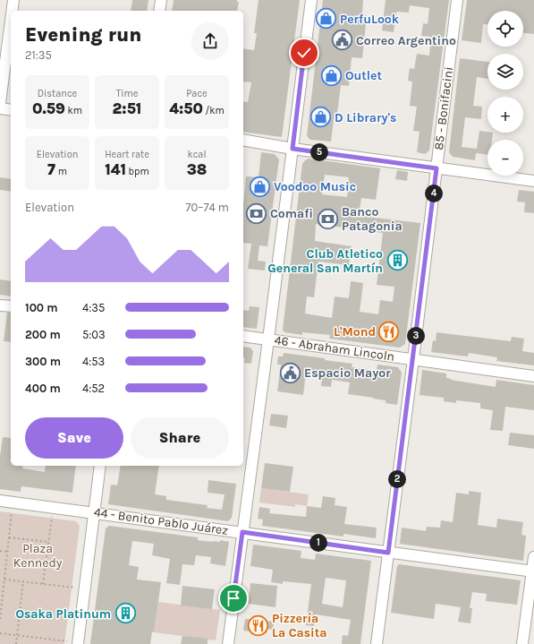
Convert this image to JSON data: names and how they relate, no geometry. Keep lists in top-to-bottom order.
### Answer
{
  "streets": {
    "street": ["85 - Bonifacini", "46 - Abraham Lincoln", "44 - Benito Pablo Juárez"]
  },
  "crossings": [
    ["85 - Bonifacini", "46 - Abraham Lincoln"],
    ["85 - Bonifacini", "44 - Benito Pablo Juárez"]
  ],
  "parks": ["Plaza Kennedy"],
  "places": {
    "shop": [
      "PerfuLook",
      "Outlet",
      "D Library's",
      "Voodoo Music"
    ],
    "public building": ["Correo Argentino", "Espacio Mayor"],
    "bank": ["Comafi", "Banco Patagonia"],
    "building": ["Club Atletico General San Martín", "Osaka Platinum"],
    "restaurant": ["L'Mond", "Pizzería La Casita"]
  },
  "page": {
    "map_buttons": ["+", "−"],
    "heading": ["Evening run", "21:35"],
    "stats": [
      ["Distance", "0.59 km"],
      ["Time", "2:51"],
      ["Pace", "4:50 /km"],
      ["Elevation", "7 m"],
      ["Heart rate", "141 bpm"],
      ["kcal", "38"]
    ],
    "pins": [
      "5",
      "4",
      "3",
      "2",
      "1"
    ],
    "chart": ["Elevation", "70–74 m"],
    "list": [
      {
        "name": "100 m",
        "note": "4:35"
      },
      {
        "name": "200 m",
        "note": "5:03"
      },
      {
        "name": "300 m",
        "note": "4:53"
      },
      {
        "name": "400 m",
        "note": "4:52"
      }
    ],
    "buttons": ["Save", "Share"]
  }
}
